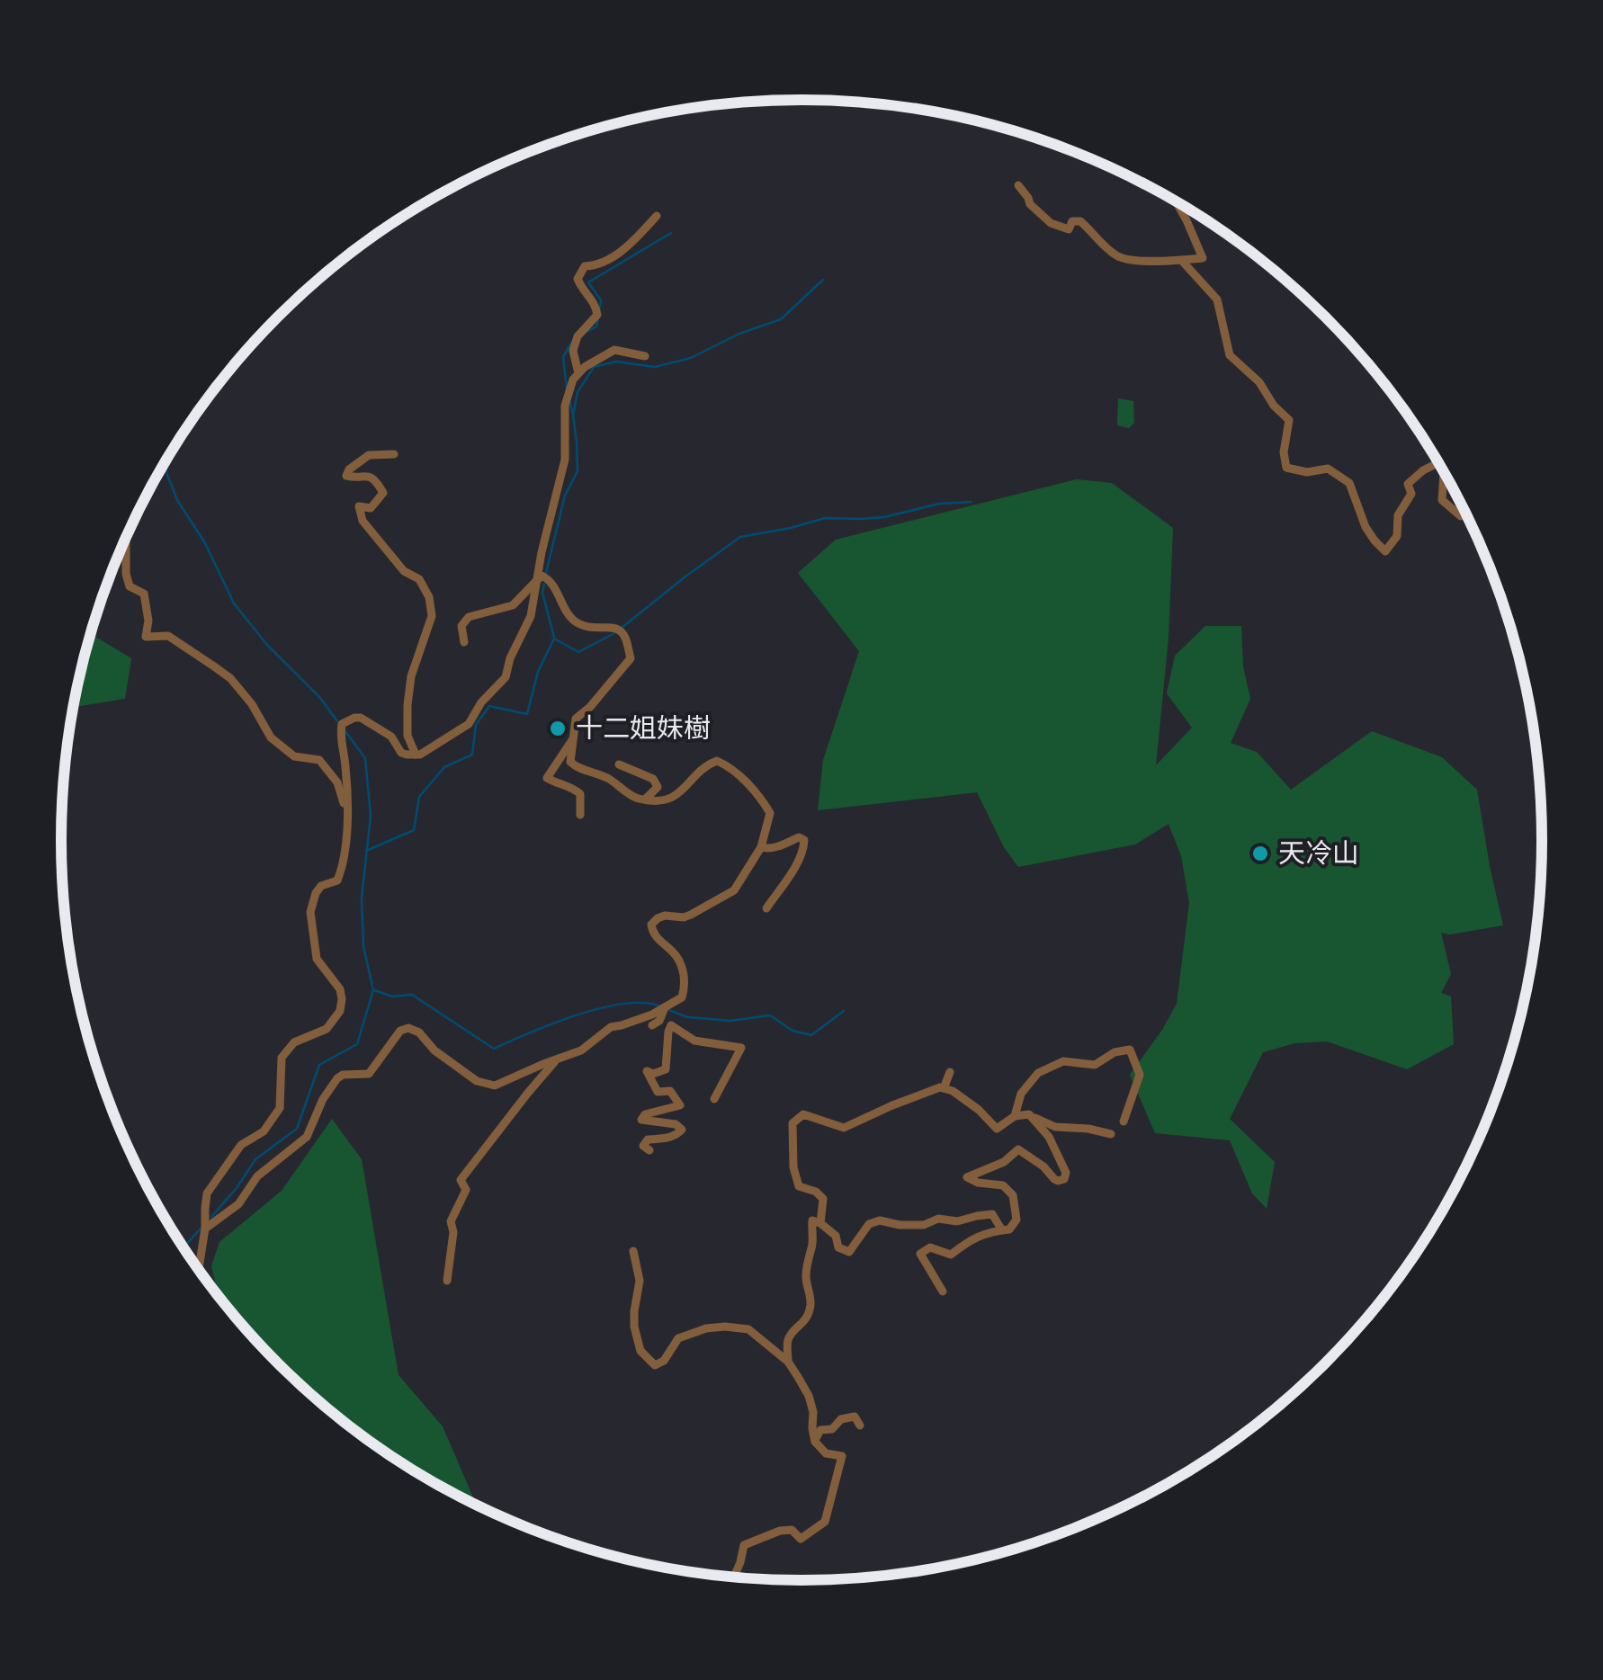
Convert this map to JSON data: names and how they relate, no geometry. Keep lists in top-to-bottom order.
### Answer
{
  "places": ["十二姐妹樹", "天冷山"]
}
